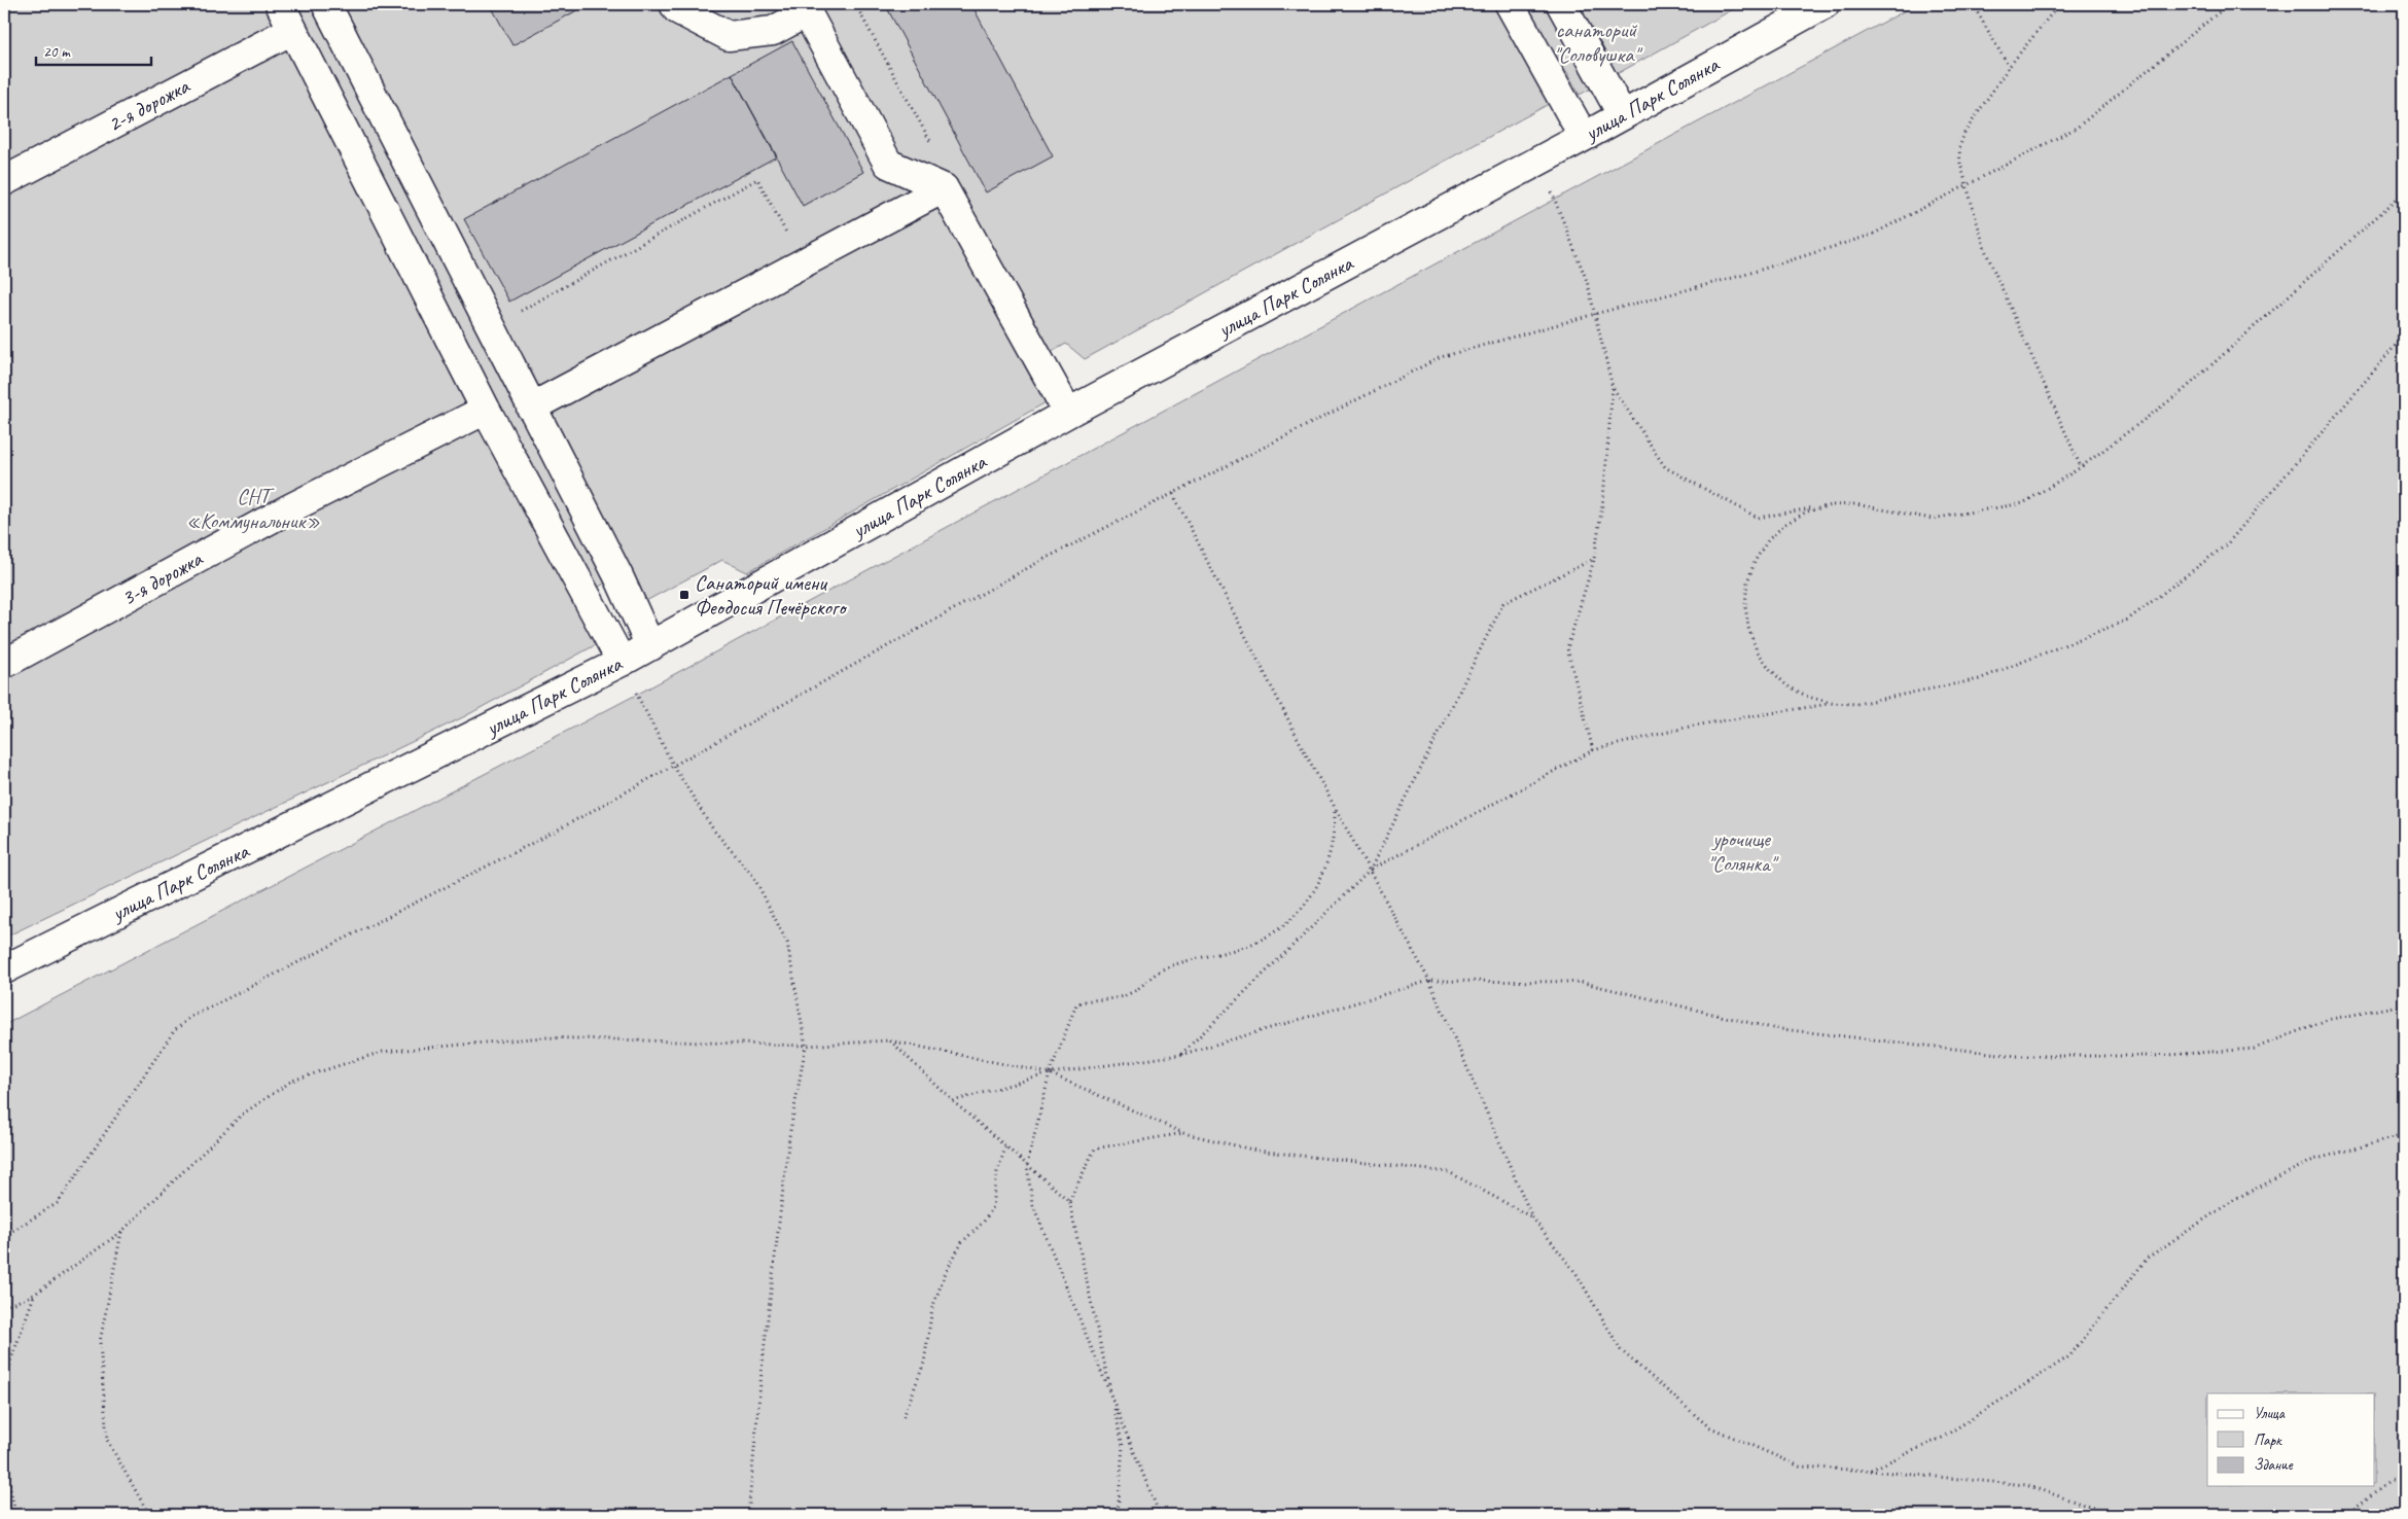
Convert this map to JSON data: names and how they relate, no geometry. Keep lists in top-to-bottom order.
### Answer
{
  "streets": {
    "street": ["улица Парк Солянка", "2-я дорожка", "3-я дорожка"]
  },
  "parks": ["cанаторий \"Соловушка\"", "СНТ «Коммунальник»", "урочище \"Солянка\""],
  "places": {
    "transit": ["Санаторий имени Феодосия Печёрского"]
  },
  "legend": ["Улица", "Парк", "Здание"],
  "scale_bar": "20 m"
}
